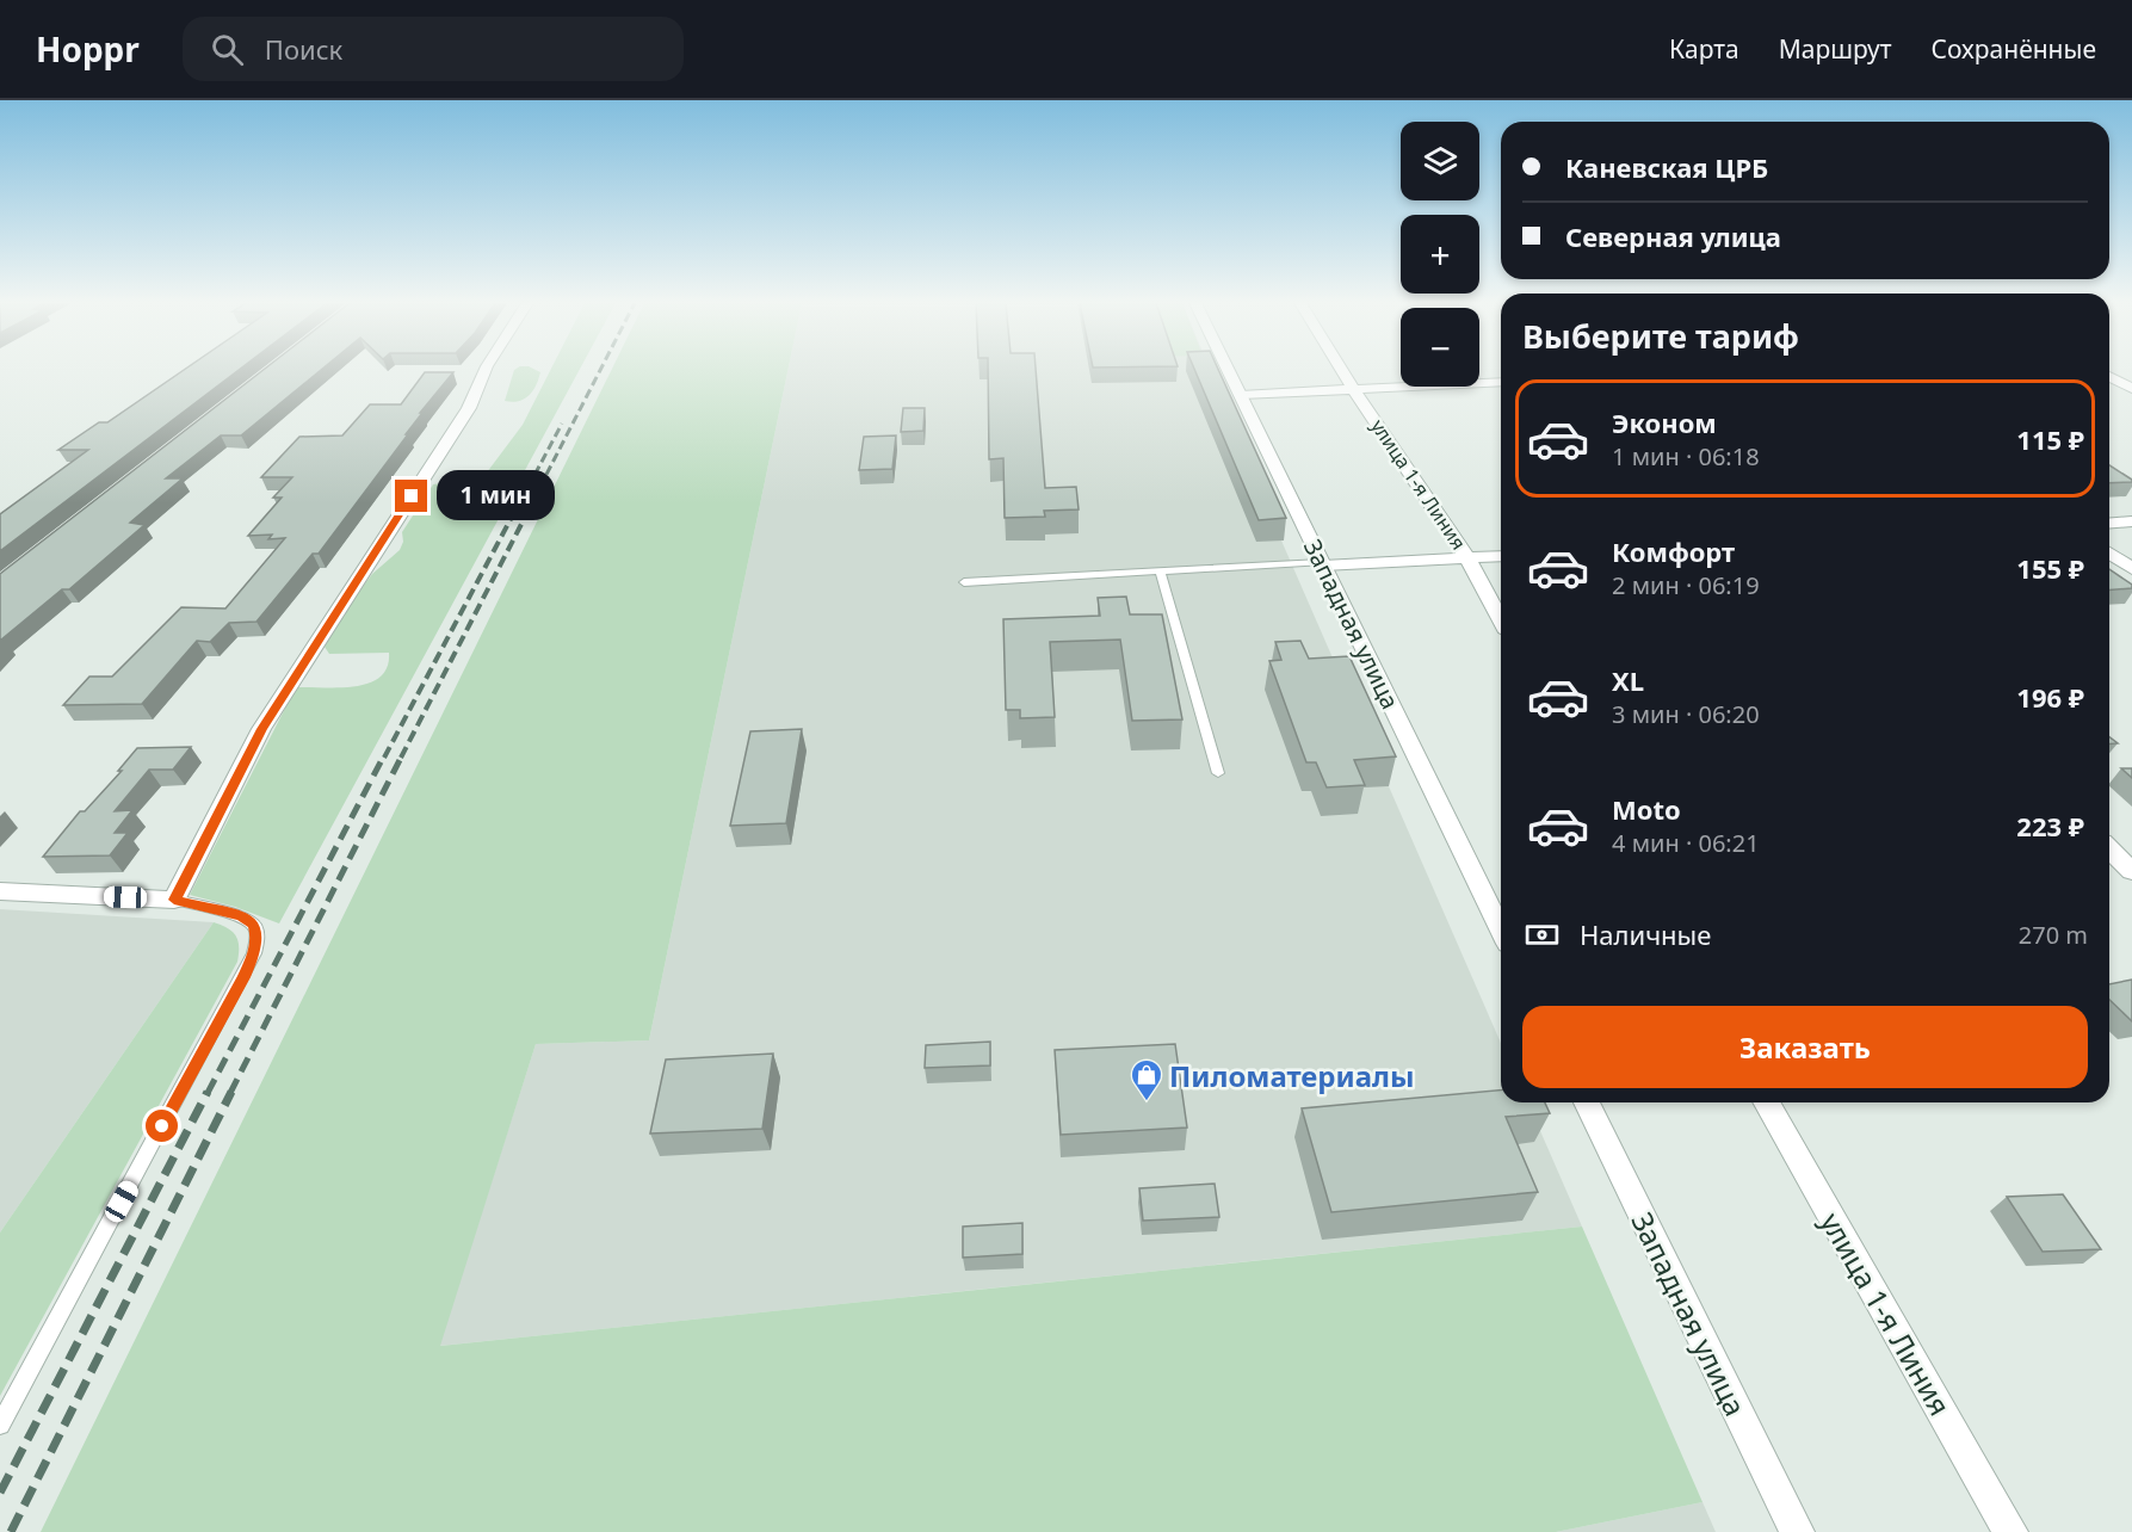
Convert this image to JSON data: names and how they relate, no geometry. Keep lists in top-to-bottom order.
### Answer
{
  "streets": {
    "street": ["улица 1-я Линия", "Западная улица"]
  },
  "places": {
    "shop": ["Пиломатериалы"]
  },
  "page": {
    "header": "Hoppr",
    "search": "Поиск",
    "nav": ["Карта", "Маршрут", "Сохранённые"],
    "map_buttons": ["+", "−"],
    "banner": ["Каневская ЦРБ", "Северная улица"],
    "heading": "Выберите тариф",
    "list": [
      {
        "name": "Эконом",
        "note": "1 мин · 06:18",
        "value": "115 ₽"
      },
      {
        "name": "Комфорт",
        "note": "2 мин · 06:19",
        "value": "155 ₽"
      },
      {
        "name": "XL",
        "note": "3 мин · 06:20",
        "value": "196 ₽"
      },
      {
        "name": "Moto",
        "note": "4 мин · 06:21",
        "value": "223 ₽"
      }
    ],
    "bubble": "1 мин",
    "pay": ["Наличные", "270 m"],
    "buttons": "Заказать"
  }
}
